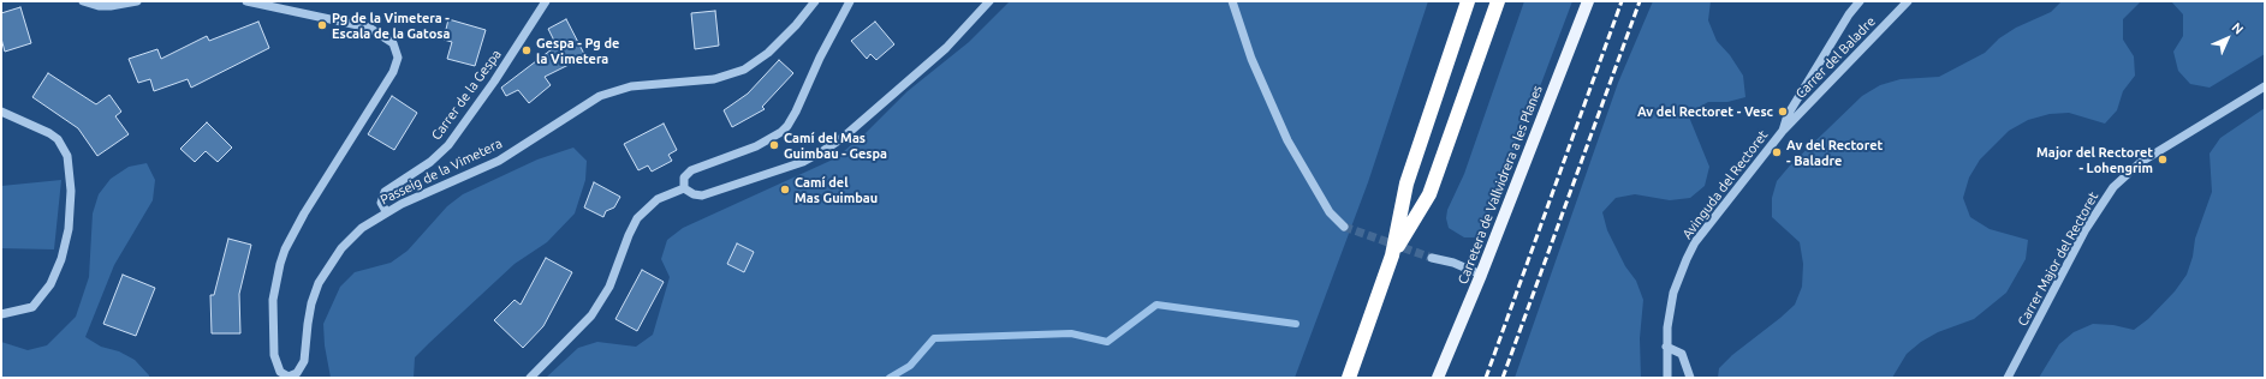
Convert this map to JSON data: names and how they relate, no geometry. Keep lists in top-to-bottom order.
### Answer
{
  "streets": {
    "main road": ["Carretera de Vallvidrera a les Planes"],
    "street": [
      "Carrer del Baladre",
      "Carrer de la Gespa",
      "Passeig de la Vimetera",
      "Avinguda del Rectoret",
      "Carrer Major del Rectoret"
    ]
  },
  "crossings": [
    ["Carrer del Baladre", "Avinguda del Rectoret"],
    ["Carrer de la Gespa", "Passeig de la Vimetera"]
  ],
  "places": [
    "Pg de la Vimetera - Escala de la Gatosa",
    "Gespa - Pg de la Vimetera",
    "Av del Rectoret - Vesc",
    "Camí del Mas Guimbau - Gespa",
    "Av del Rectoret - Baladre",
    "Major del Rectoret - Lohengrim",
    "Camí del Mas Guimbau"
  ],
  "north": "top right"
}
